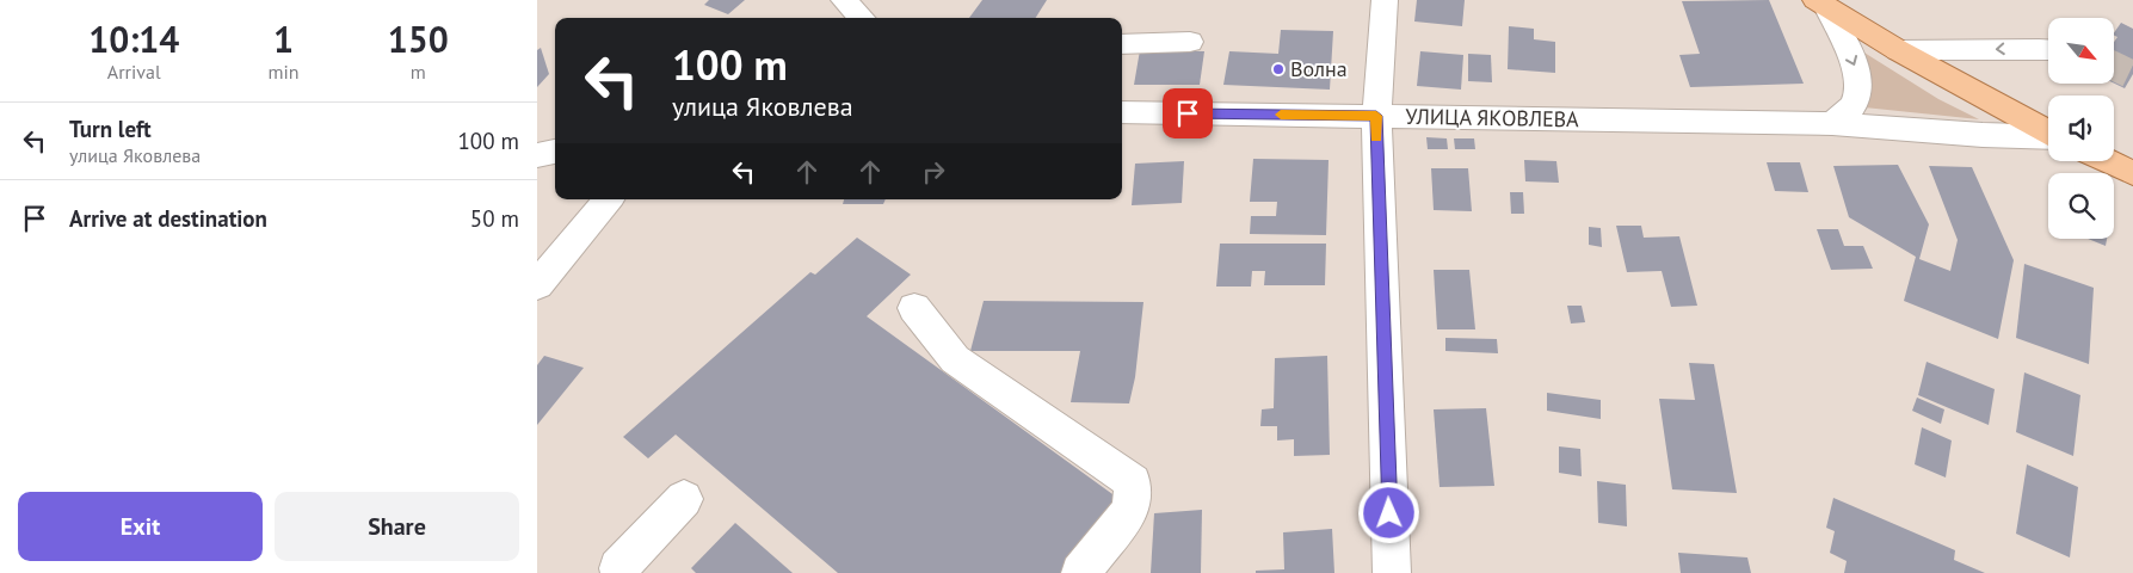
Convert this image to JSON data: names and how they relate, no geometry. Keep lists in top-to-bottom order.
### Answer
{
  "streets": {
    "street": ["УЛИЦА ЯКОВЛЕВА"]
  },
  "places": ["Волна"],
  "north": "bottom right",
  "page": {
    "eta": [
      "10:14",
      "Arrival",
      "1",
      "min",
      "150",
      "m"
    ],
    "turn": ["100 m", "улица Яковлева"],
    "list": [
      {
        "name": "Turn left",
        "note": "улица Яковлева",
        "value": "100 m"
      },
      {
        "name": "Arrive at destination",
        "value": "50 m"
      }
    ],
    "buttons": ["Exit", "Share"]
  }
}
